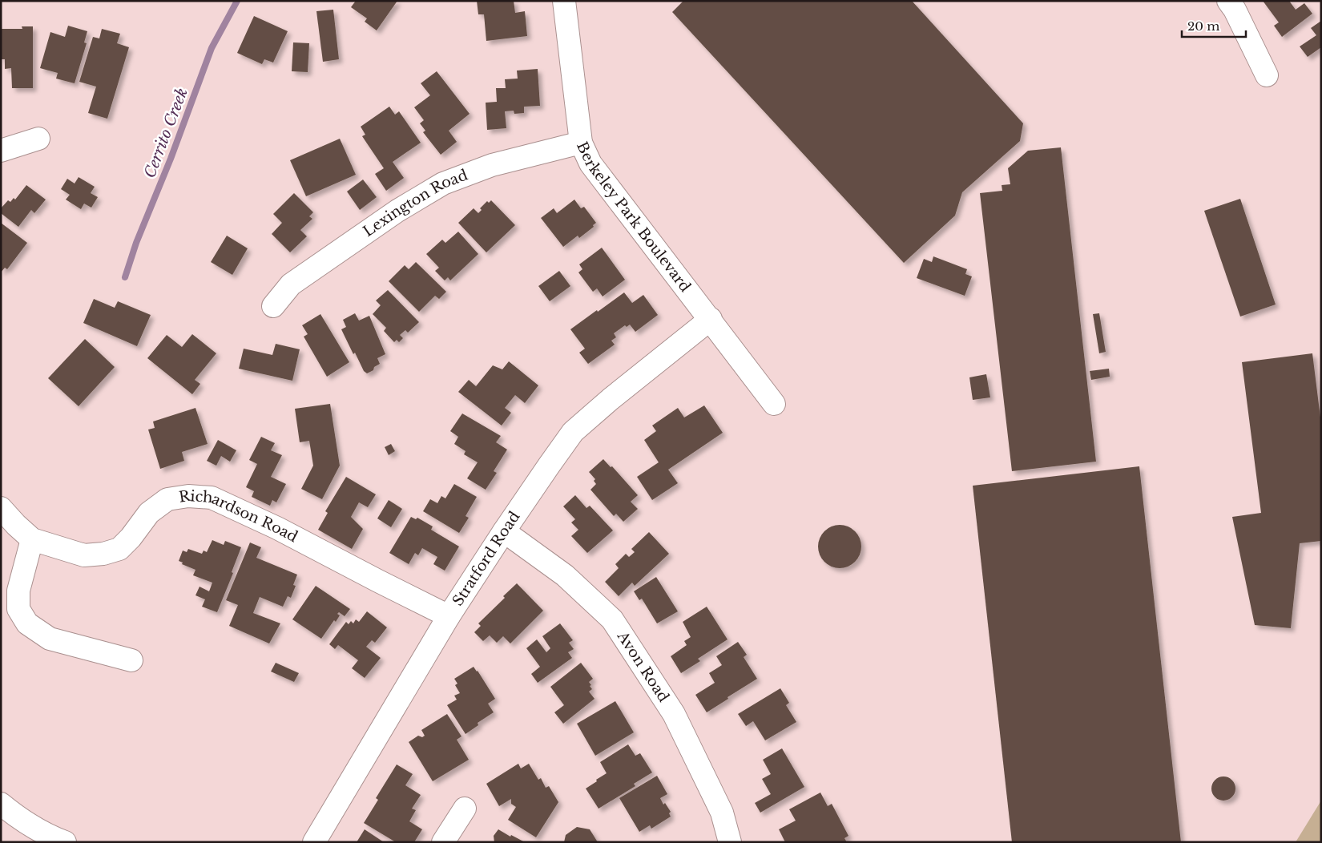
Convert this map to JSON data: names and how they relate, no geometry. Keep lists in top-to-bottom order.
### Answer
{
  "streets": {
    "street": [
      "Lexington Road",
      "Berkeley Park Boulevard",
      "Richardson Road",
      "Stratford Road",
      "Avon Road"
    ]
  },
  "crossings": [
    ["Lexington Road", "Berkeley Park Boulevard"],
    ["Berkeley Park Boulevard", "Stratford Road"],
    ["Richardson Road", "Stratford Road"],
    ["Stratford Road", "Avon Road"]
  ],
  "water": ["Cerrito Creek"],
  "scale_bar": "20 m"
}
